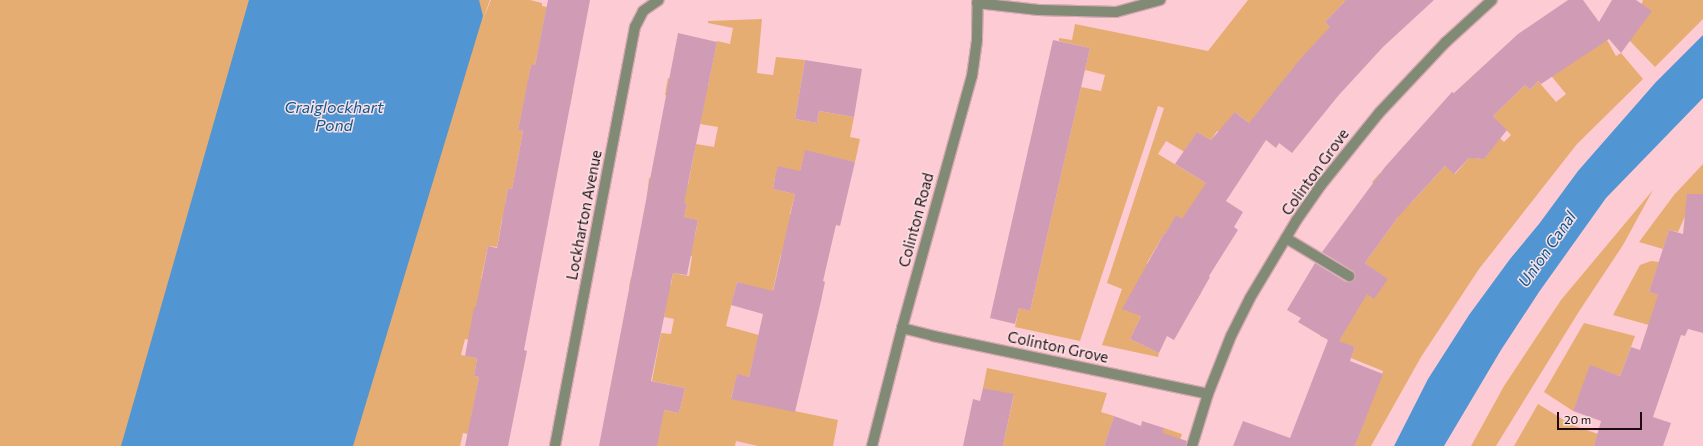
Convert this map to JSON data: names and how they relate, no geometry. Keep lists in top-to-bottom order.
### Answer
{
  "streets": {
    "street": ["Colinton Grove", "Lockharton Avenue", "Colinton Road"]
  },
  "crossings": [
    ["Colinton Grove", "Colinton Road"]
  ],
  "water": ["Craiglockhart Pond", "Union Canal"],
  "scale_bar": "20 m"
}
